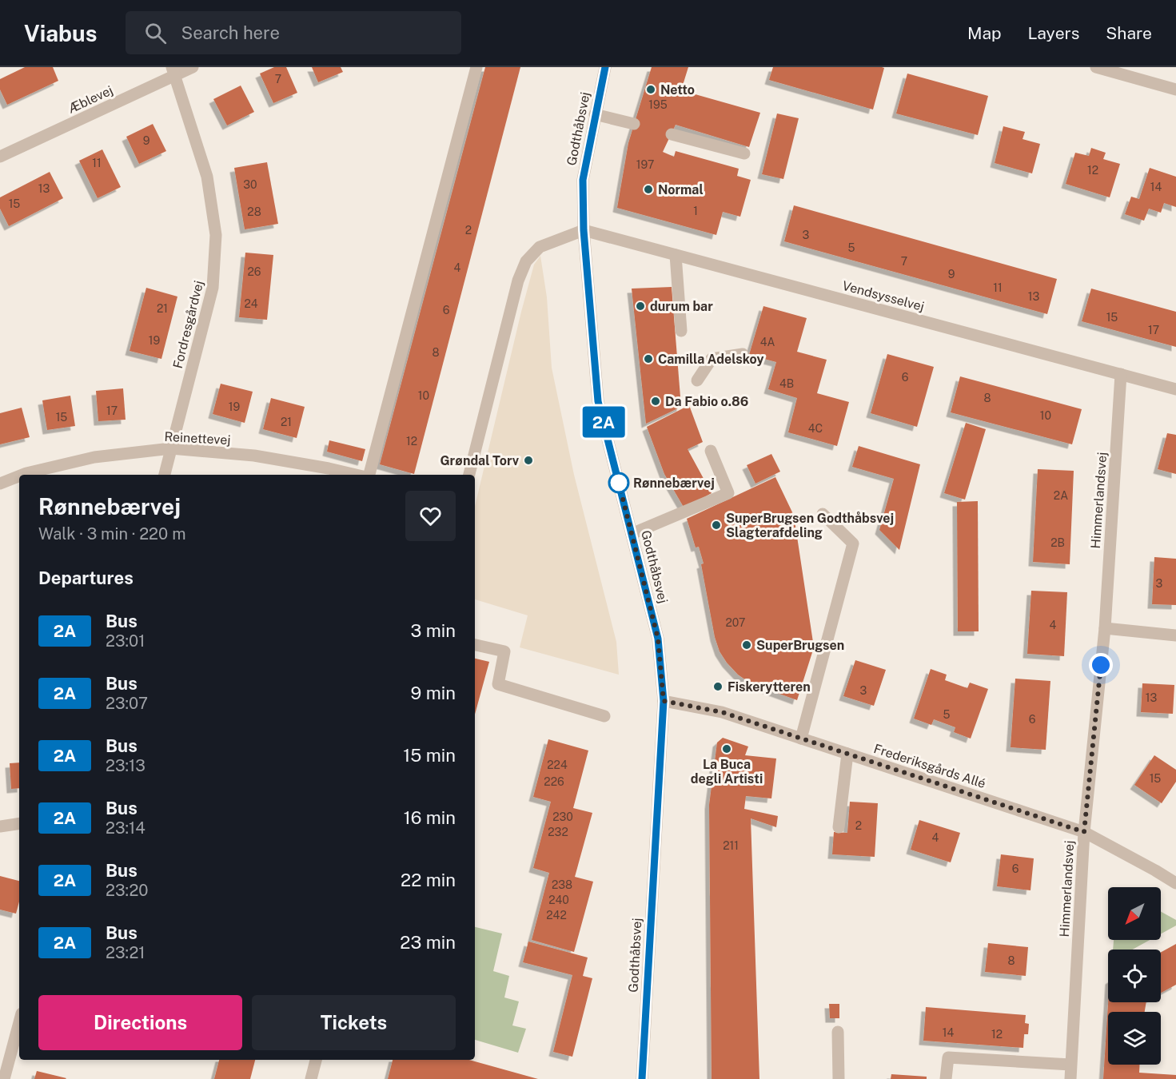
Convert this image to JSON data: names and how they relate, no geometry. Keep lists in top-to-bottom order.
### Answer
{
  "streets": {
    "street": [
      "Æblevej",
      "Godthåbsvej",
      "Vendsysselvej",
      "Fordresgårdvej",
      "Reinettevej",
      "Himmerlandsvej",
      "Frederiksgårds Allé"
    ]
  },
  "crossings": [
    ["Æblevej", "Fordresgårdvej"],
    ["Godthåbsvej", "Vendsysselvej"],
    ["Godthåbsvej", "Frederiksgårds Allé"],
    ["Vendsysselvej", "Himmerlandsvej"],
    ["Fordresgårdvej", "Reinettevej"],
    ["Himmerlandsvej", "Frederiksgårds Allé"]
  ],
  "places": [
    "Netto",
    "Normal",
    "durum bar",
    "Camilla Adelskoy",
    "Da Fabio o.86",
    "Grøndal Torv",
    "Rønnebærvej",
    "SuperBrugsen Godthåbsvej Slagterafdeling",
    "SuperBrugsen",
    "Fiskerytteren",
    "La Buca degli Artisti"
  ],
  "lines": ["bus line 2A"],
  "house_numbers": [
    "7",
    "195",
    "9",
    "11",
    "197",
    "12",
    "30",
    "14",
    "13",
    "15",
    "1",
    "28",
    "2",
    "3",
    "5",
    "7",
    "4",
    "26",
    "9",
    "11",
    "13",
    "24",
    "21",
    "6",
    "15",
    "17",
    "19",
    "4A",
    "8",
    "6",
    "4B",
    "10",
    "8",
    "19",
    "17",
    "10",
    "15",
    "21",
    "4C",
    "12",
    "2A",
    "2B",
    "3",
    "207",
    "4",
    "3",
    "13",
    "5",
    "6",
    "224",
    "15",
    "226",
    "230",
    "2",
    "232",
    "4",
    "211",
    "6",
    "238",
    "240",
    "242",
    "8",
    "14",
    "12"
  ],
  "north": "bottom left",
  "page": {
    "header": "Viabus",
    "search": "Search here",
    "nav": ["Map", "Layers", "Share"],
    "on_map": "2A",
    "heading": [
      ["Rønnebærvej", "Walk · 3 min · 220 m"],
      "Departures"
    ],
    "list": [
      {
        "mark": "2A",
        "name": "Bus",
        "note": "23:01",
        "value": "3 min"
      },
      {
        "mark": "2A",
        "name": "Bus",
        "note": "23:07",
        "value": "9 min"
      },
      {
        "mark": "2A",
        "name": "Bus",
        "note": "23:13",
        "value": "15 min"
      },
      {
        "mark": "2A",
        "name": "Bus",
        "note": "23:14",
        "value": "16 min"
      },
      {
        "mark": "2A",
        "name": "Bus",
        "note": "23:20",
        "value": "22 min"
      },
      {
        "mark": "2A",
        "name": "Bus",
        "note": "23:21",
        "value": "23 min"
      }
    ],
    "buttons": ["Directions", "Tickets"]
  }
}
